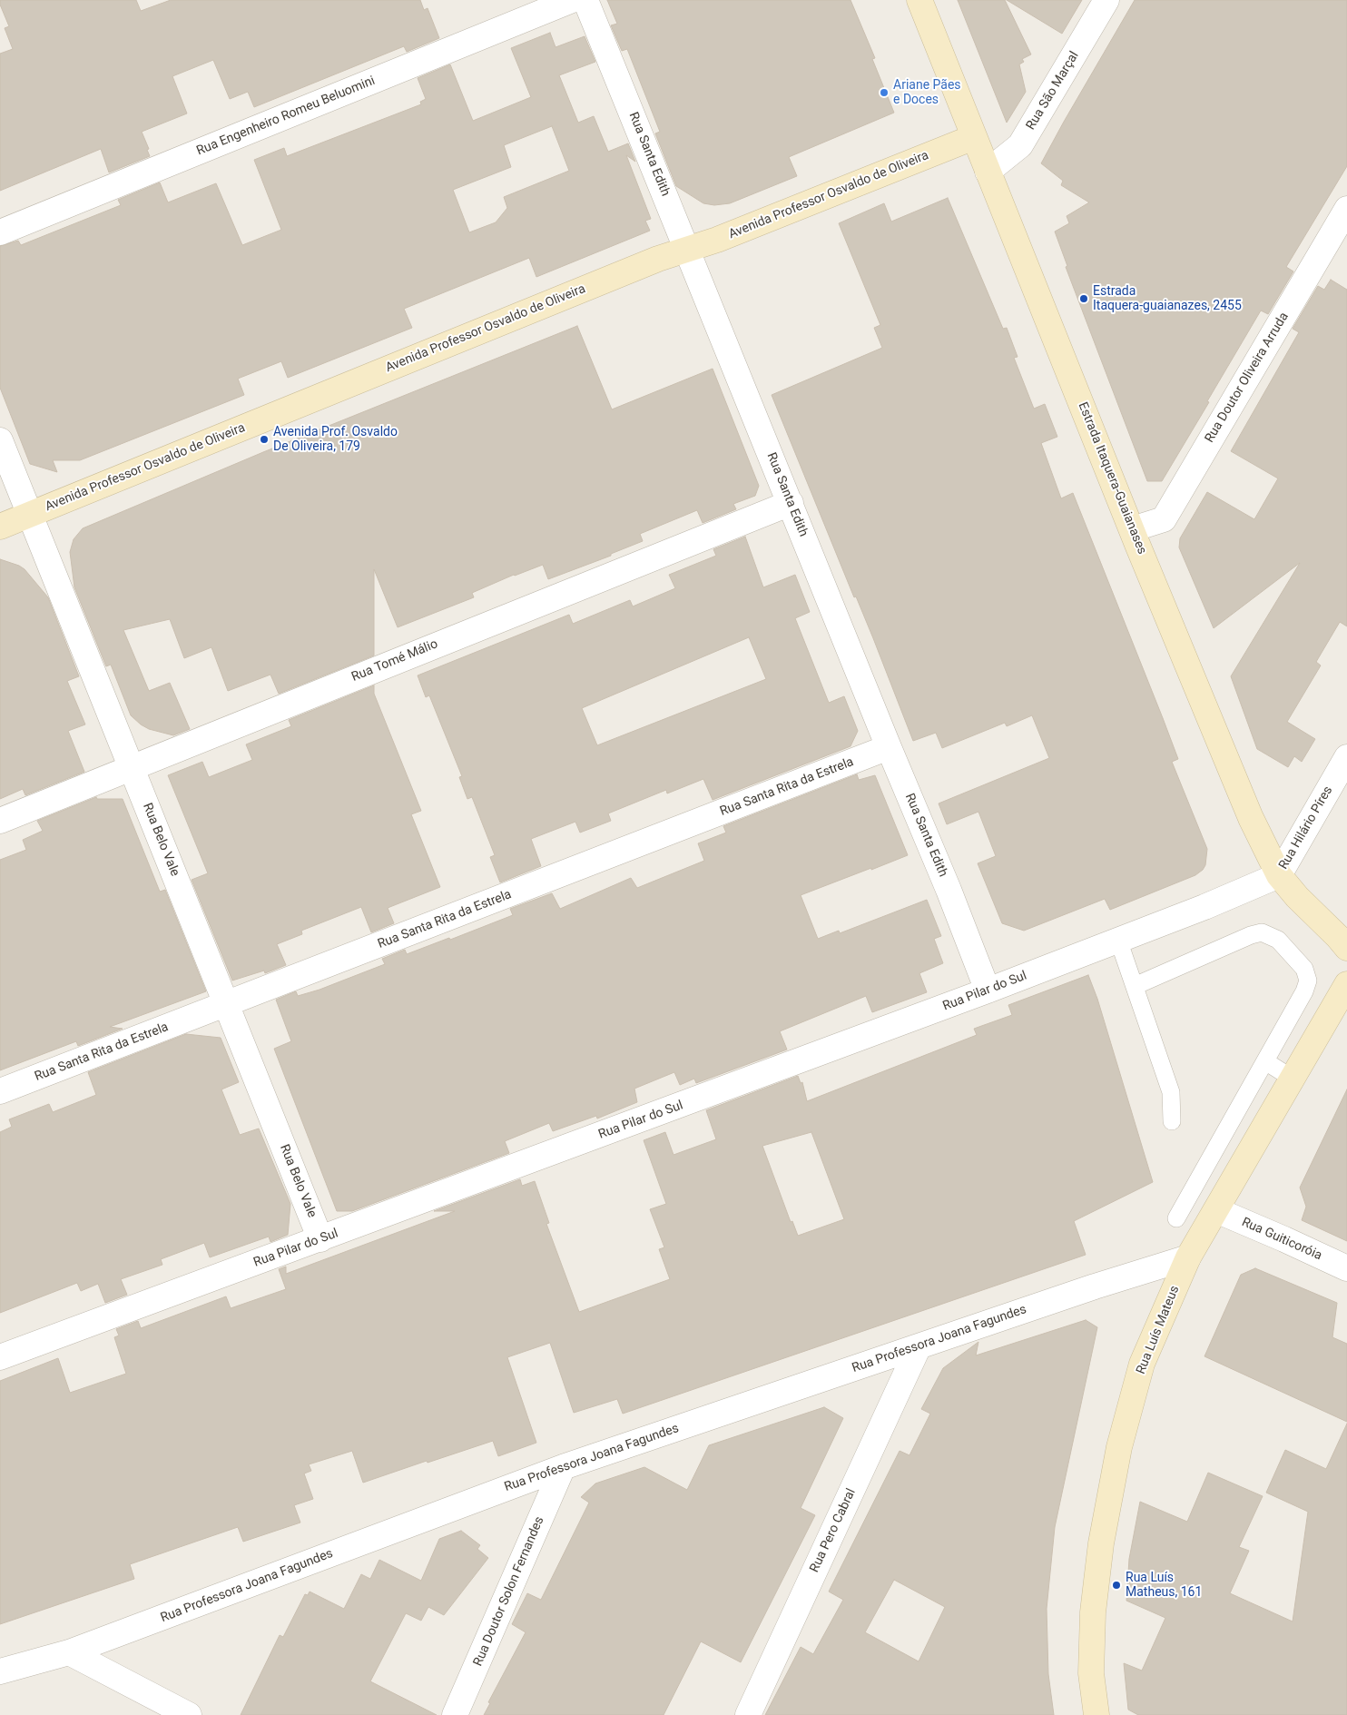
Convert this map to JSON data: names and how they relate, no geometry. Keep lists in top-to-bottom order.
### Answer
{
  "streets": {
    "main road": ["Avenida Professor Osvaldo de Oliveira", "Estrada Itaquera-Guaianases", "Rua Luís Mateus"],
    "street": [
      "Rua São Marçal",
      "Rua Engenheiro Romeu Beluomini",
      "Rua Santa Edith",
      "Rua Doutor Oliveira Arruda",
      "Rua Tomé Málio",
      "Rua Santa Rita da Estrela",
      "Rua Hilário Píres",
      "Rua Belo Vale",
      "Rua Pilar do Sul",
      "Rua Guiticoróia",
      "Rua Professora Joana Fagundes",
      "Rua Pero Cabral",
      "Rua Doutor Solon Fernandes"
    ]
  },
  "crossings": [
    ["Rua São Marçal", "Estrada Itaquera-Guaianases"],
    ["Rua Santa Edith", "Avenida Professor Osvaldo de Oliveira"],
    ["Rua Santa Edith", "Rua Tomé Málio"],
    ["Rua Santa Edith", "Rua Santa Rita da Estrela"],
    ["Rua Santa Edith", "Rua Pilar do Sul"],
    ["Avenida Professor Osvaldo de Oliveira", "Estrada Itaquera-Guaianases"],
    ["Avenida Professor Osvaldo de Oliveira", "Rua Belo Vale"],
    ["Rua Doutor Oliveira Arruda", "Estrada Itaquera-Guaianases"],
    ["Estrada Itaquera-Guaianases", "Rua Hilário Píres"],
    ["Estrada Itaquera-Guaianases", "Rua Pilar do Sul"],
    ["Rua Tomé Málio", "Rua Belo Vale"],
    ["Rua Santa Rita da Estrela", "Rua Belo Vale"],
    ["Rua Hilário Píres", "Rua Pilar do Sul"],
    ["Rua Belo Vale", "Rua Pilar do Sul"],
    ["Rua Guiticoróia", "Rua Luís Mateus"],
    ["Rua Luís Mateus", "Rua Professora Joana Fagundes"],
    ["Rua Professora Joana Fagundes", "Rua Pero Cabral"],
    ["Rua Professora Joana Fagundes", "Rua Doutor Solon Fernandes"]
  ],
  "places": [
    "Ariane Pães e Doces",
    "Estrada Itaquera-guaianazes, 2455",
    "Avenida Prof. Osvaldo De Oliveira, 179",
    "Rua Luís Matheus, 161"
  ]
}
